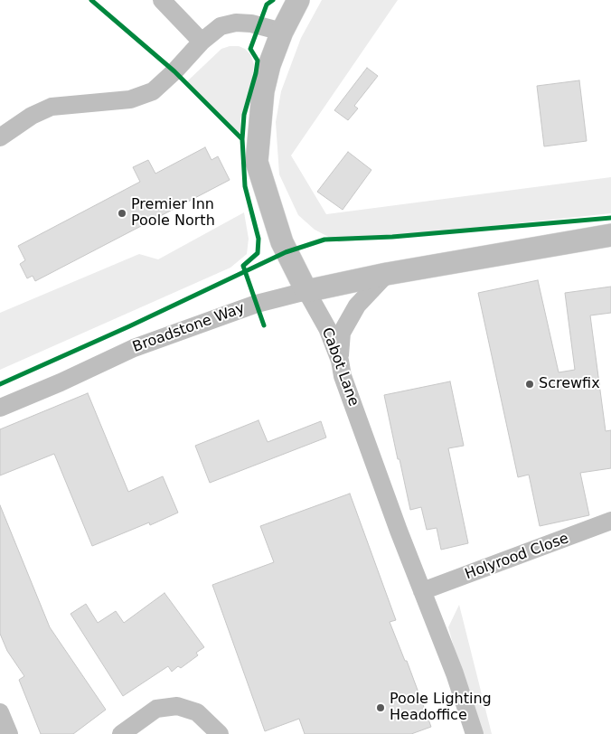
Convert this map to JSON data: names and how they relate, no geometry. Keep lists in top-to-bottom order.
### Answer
{
  "streets": {
    "main road": ["Broadstone Way", "Cabot Lane"],
    "street": ["Holyrood Close"]
  },
  "crossings": [
    ["Broadstone Way", "Cabot Lane"],
    ["Cabot Lane", "Holyrood Close"]
  ],
  "places": ["Premier Inn Poole North", "Screwfix", "Poole Lighting Headoffice"]
}
